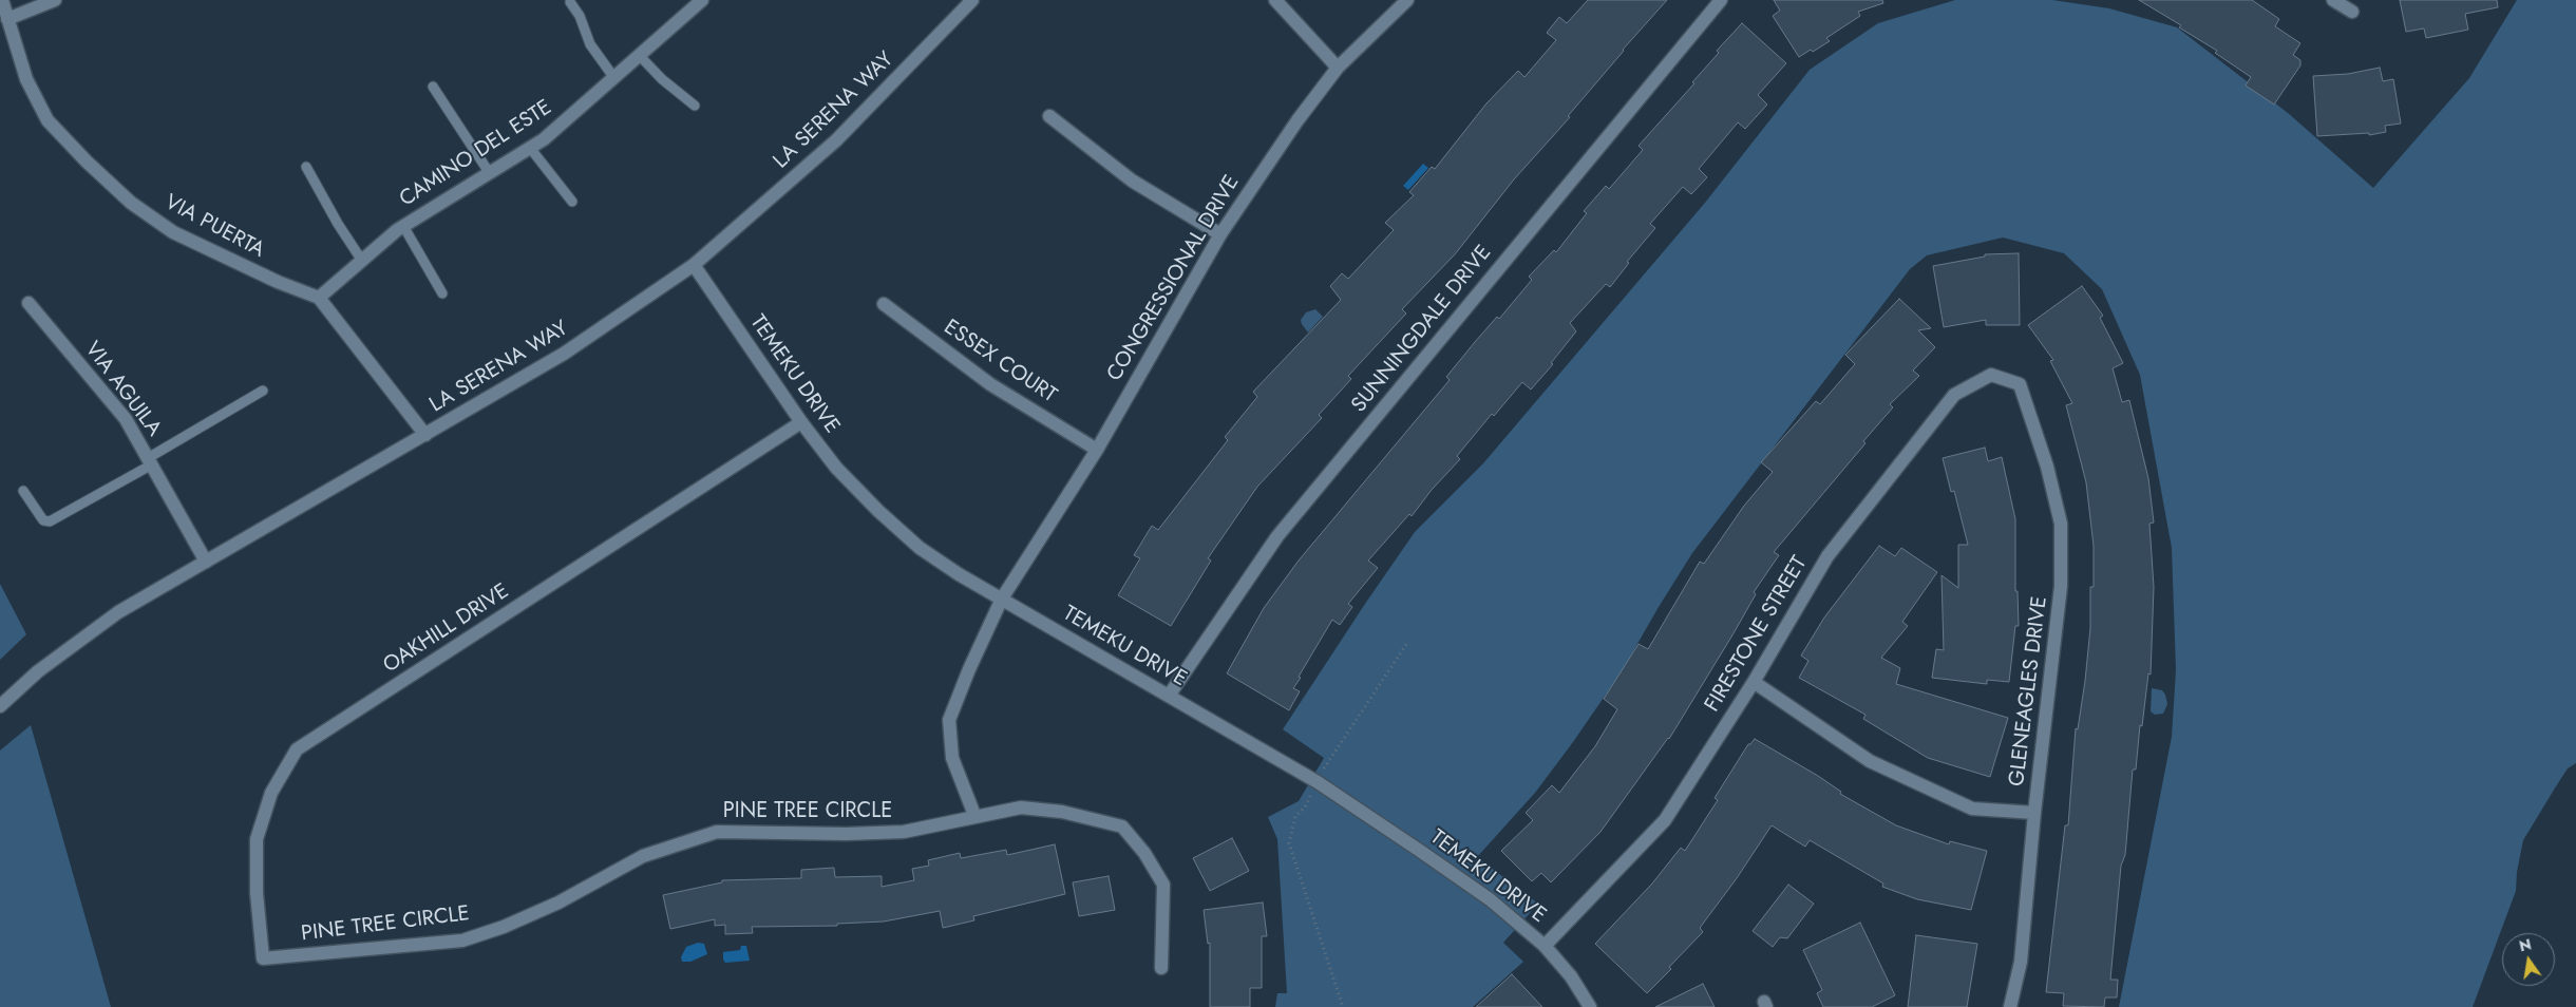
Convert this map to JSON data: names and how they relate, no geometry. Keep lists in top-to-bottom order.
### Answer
{
  "streets": {
    "street": [
      "LA SERENA WAY",
      "CAMINO DEL ESTE",
      "VIA PUERTA",
      "CONGRESSIONAL DRIVE",
      "SUNNINGDALE DRIVE",
      "ESSEX COURT",
      "TEMEKU DRIVE",
      "VIA AGUILA",
      "OAKHILL DRIVE",
      "FIRESTONE STREET",
      "GLENEAGLES DRIVE",
      "PINE TREE CIRCLE"
    ]
  },
  "crossings": [
    ["LA SERENA WAY", "VIA PUERTA"],
    ["LA SERENA WAY", "TEMEKU DRIVE"],
    ["LA SERENA WAY", "VIA AGUILA"],
    ["CAMINO DEL ESTE", "VIA PUERTA"],
    ["CONGRESSIONAL DRIVE", "ESSEX COURT"],
    ["CONGRESSIONAL DRIVE", "TEMEKU DRIVE"],
    ["CONGRESSIONAL DRIVE", "PINE TREE CIRCLE"],
    ["SUNNINGDALE DRIVE", "TEMEKU DRIVE"],
    ["TEMEKU DRIVE", "OAKHILL DRIVE"],
    ["TEMEKU DRIVE", "FIRESTONE STREET"],
    ["OAKHILL DRIVE", "PINE TREE CIRCLE"],
    ["FIRESTONE STREET", "GLENEAGLES DRIVE"]
  ],
  "north": "top"
}
